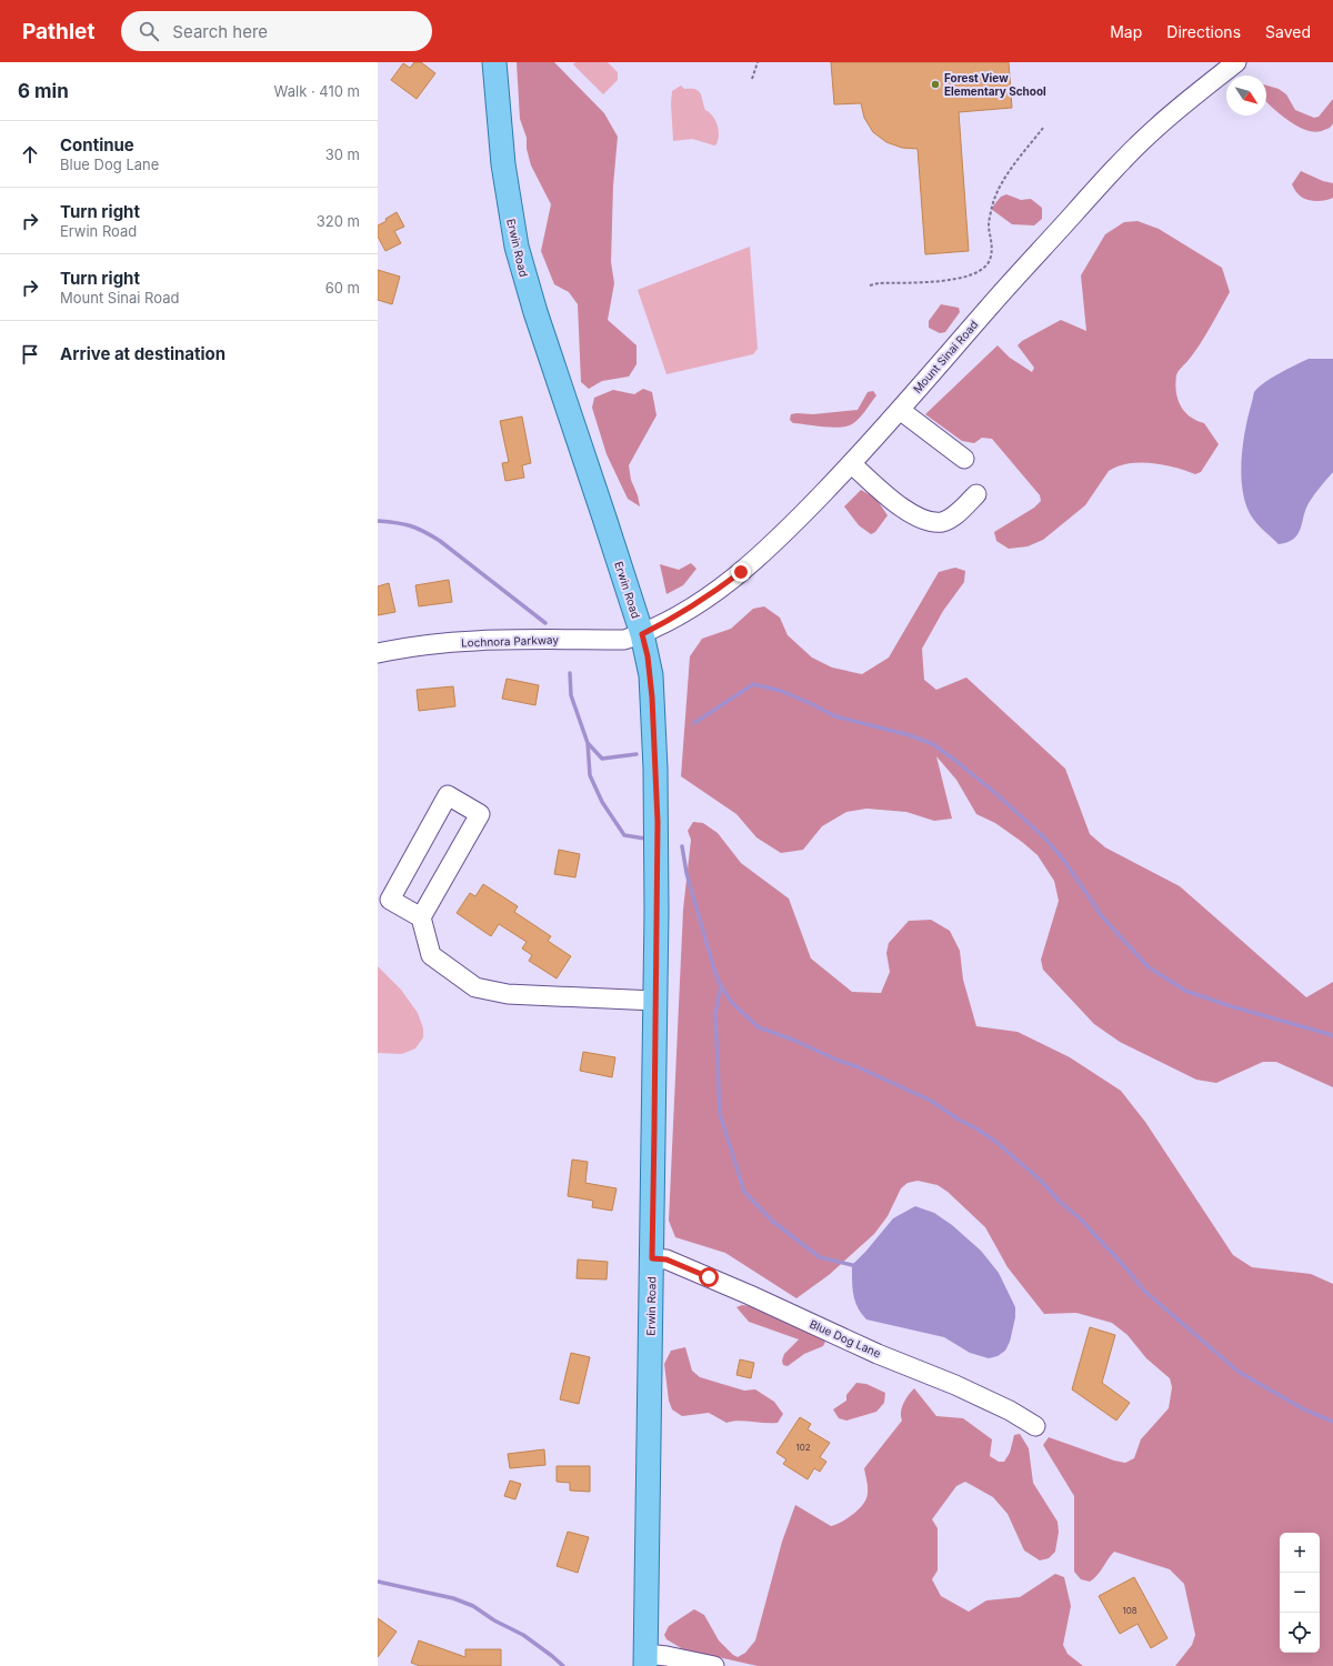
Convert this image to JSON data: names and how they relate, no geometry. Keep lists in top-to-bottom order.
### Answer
{
  "streets": {
    "main road": ["Erwin Road"],
    "street": ["Mount Sinai Road", "Lochnora Parkway", "Blue Dog Lane"]
  },
  "crossings": [
    ["Erwin Road", "Mount Sinai Road"],
    ["Erwin Road", "Lochnora Parkway"],
    ["Erwin Road", "Blue Dog Lane"],
    ["Mount Sinai Road", "Lochnora Parkway"]
  ],
  "places": ["Forest View Elementary School"],
  "house_numbers": ["102", "108"],
  "north": "bottom right",
  "page": {
    "header": "Pathlet",
    "search": "Search here",
    "nav": ["Map", "Directions", "Saved"],
    "heading": ["6 min", "Walk · 410 m"],
    "list": [
      ["Continue", "Blue Dog Lane", "30 m"],
      ["Turn right", "Erwin Road", "320 m"],
      ["Turn right", "Mount Sinai Road", "60 m"],
      "Arrive at destination"
    ],
    "map_buttons": ["+", "−"]
  }
}
